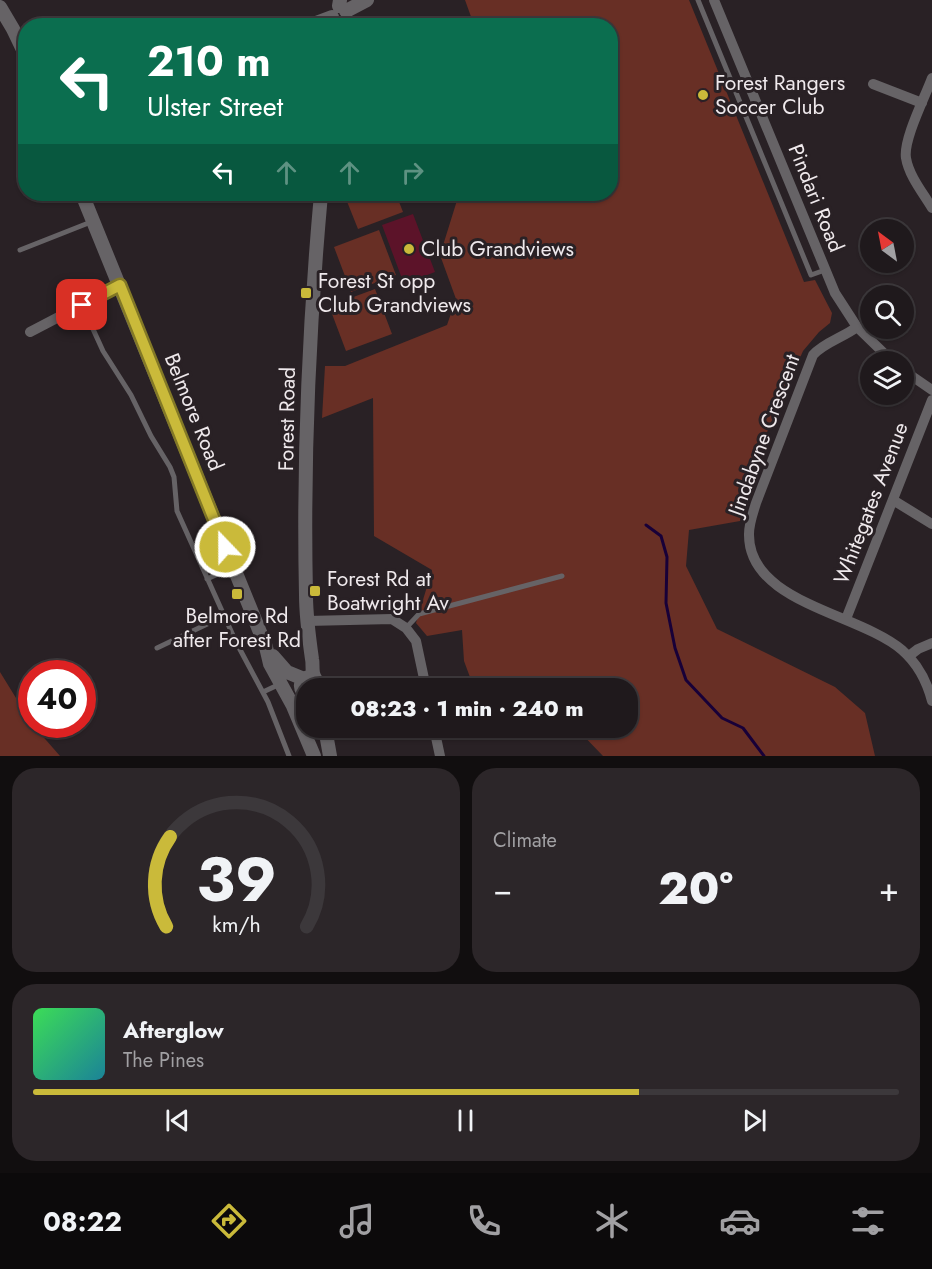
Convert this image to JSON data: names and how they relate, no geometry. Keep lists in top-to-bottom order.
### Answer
{
  "streets": {
    "street": [
      "Pindari Road",
      "Belmore Road",
      "Forest Road",
      "Jindabyne Crescent",
      "Whitegates Avenue"
    ]
  },
  "crossings": [
    ["Pindari Road", "Jindabyne Crescent"],
    ["Jindabyne Crescent", "Whitegates Avenue"]
  ],
  "places": {
    "other": ["Forest Rangers Soccer Club", "Club Grandviews"],
    "transit": ["Forest St opp Club Grandviews", "Forest Rd at Boatwright Av", "Belmore Rd after Forest Rd"]
  },
  "north": "top left",
  "page": {
    "turn": ["210 m", "Ulster Street"],
    "limit": "40",
    "trip": "08:23 · 1 min · 240 m",
    "tile": "Climate",
    "heat": ["−", "20°", "+"],
    "song": ["Afterglow", "The Pines"],
    "tabs": "08:22",
    "gauge": ["39", "km/h"]
  }
}
